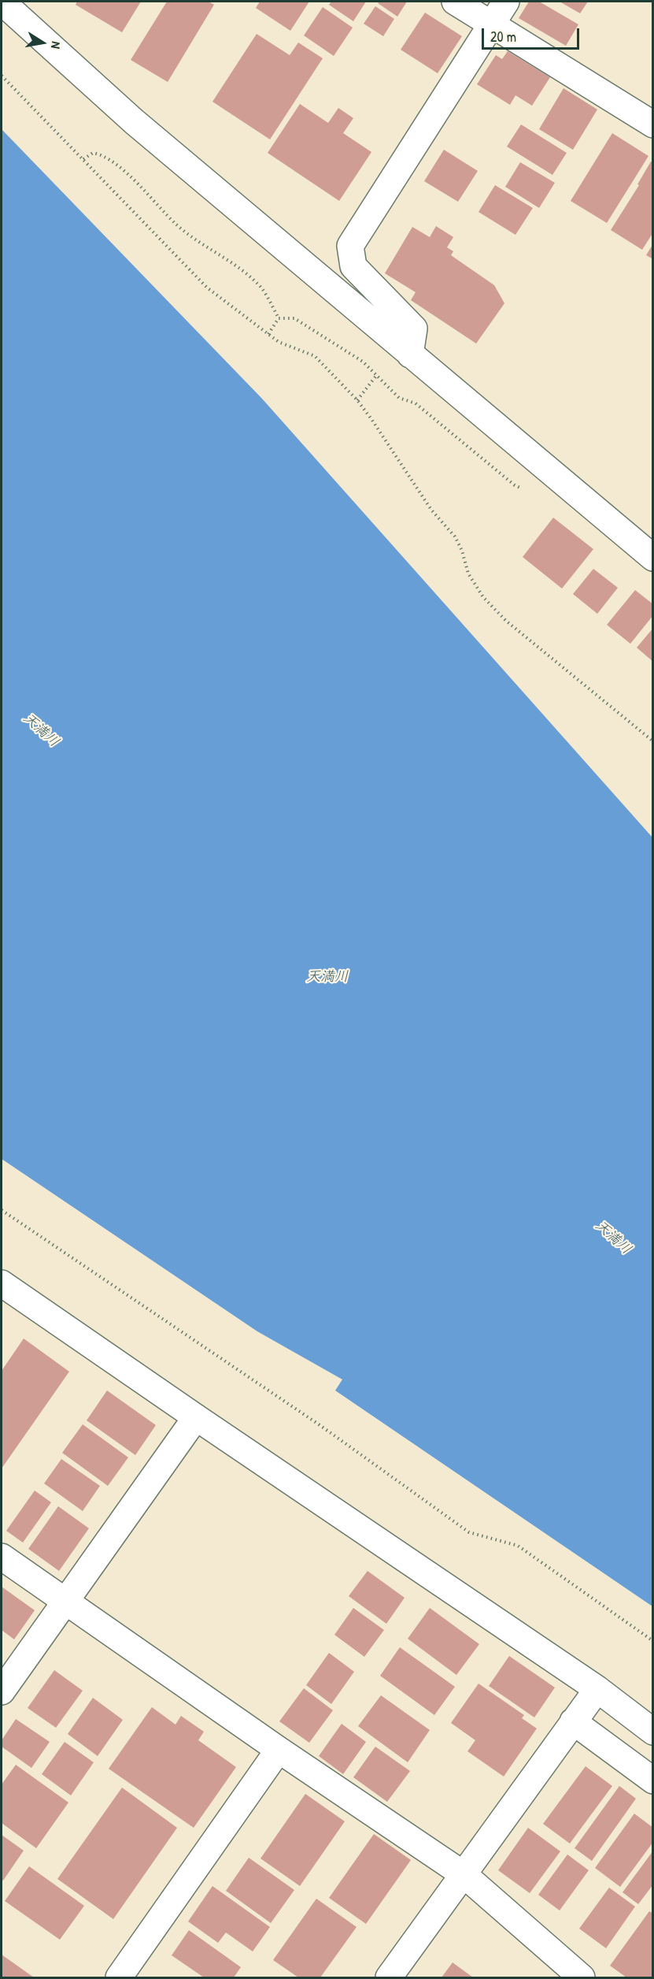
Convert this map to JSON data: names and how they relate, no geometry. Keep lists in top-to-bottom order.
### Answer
{
  "water": ["天満川"],
  "scale_bar": "20 m",
  "north": "right"
}
